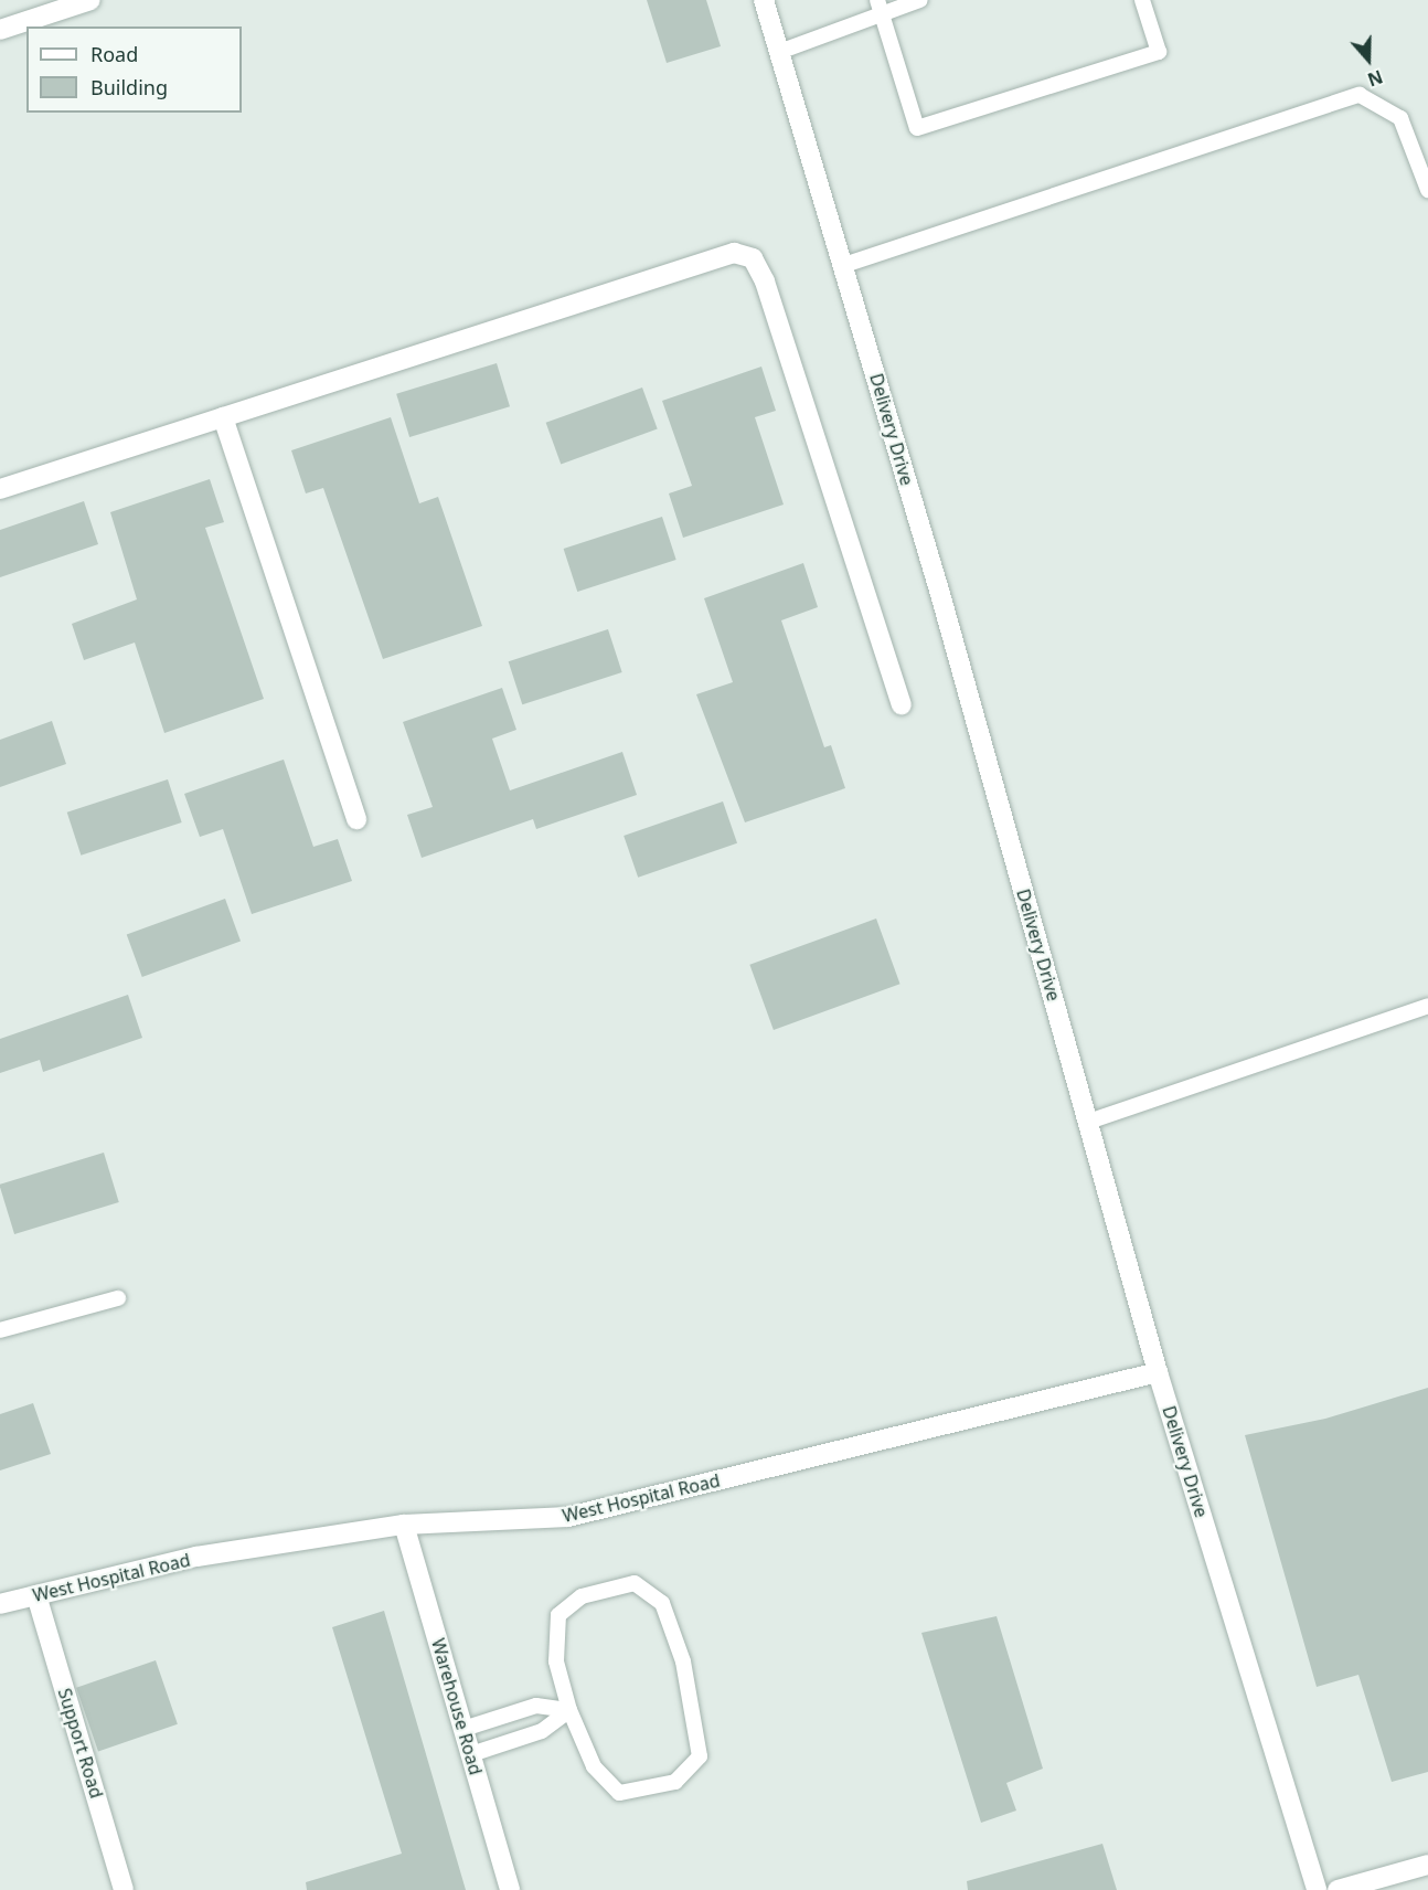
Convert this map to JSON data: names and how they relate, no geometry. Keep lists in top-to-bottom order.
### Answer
{
  "streets": {
    "street": [
      "Delivery Drive",
      "West Hospital Road",
      "Warehouse Road",
      "Support Road"
    ]
  },
  "crossings": [
    ["Delivery Drive", "West Hospital Road"],
    ["West Hospital Road", "Warehouse Road"],
    ["West Hospital Road", "Support Road"]
  ],
  "legend": ["Road", "Building"],
  "north": "bottom"
}
